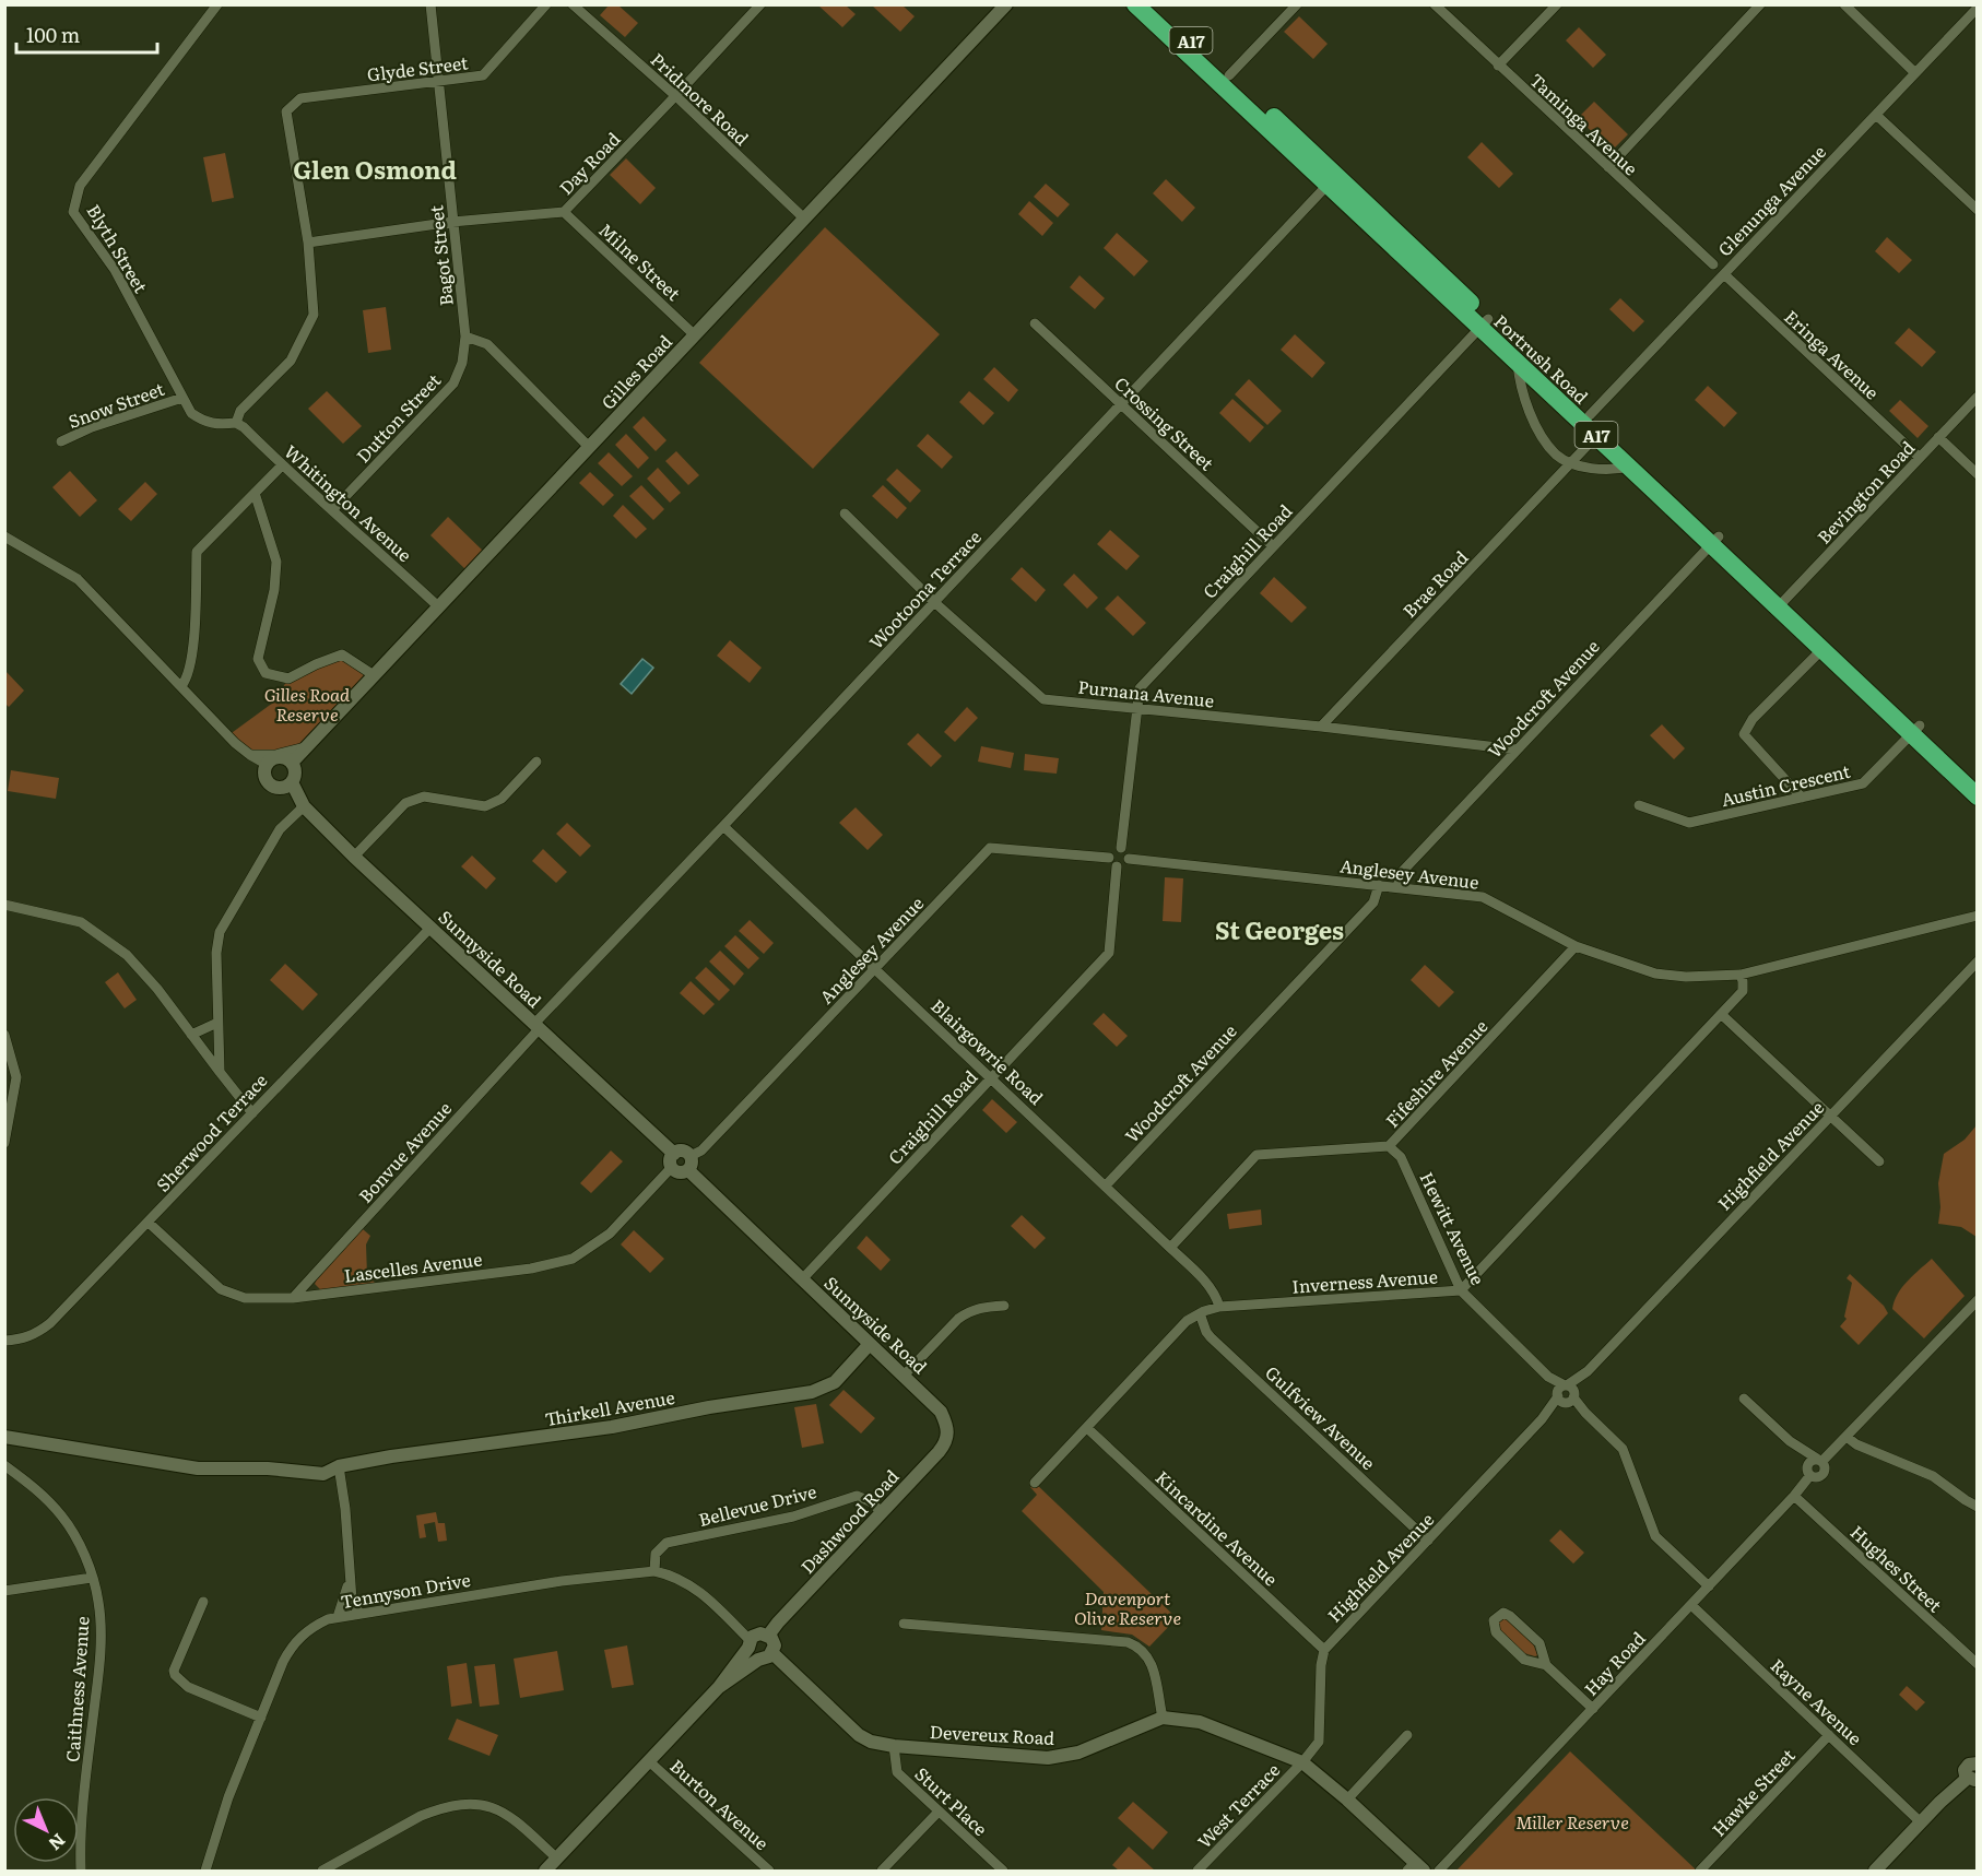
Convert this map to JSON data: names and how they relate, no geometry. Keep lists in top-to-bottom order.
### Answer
{
  "streets": {
    "highway": ["A17", "Portrush Road"],
    "street": [
      "Glyde Street",
      "Pridmore Road",
      "Taminga Avenue",
      "Day Road",
      "Glenunga Avenue",
      "Blyth Street",
      "Bagot Street",
      "Milne Street",
      "Eringa Avenue",
      "Gilles Road",
      "Snow Street",
      "Dutton Street",
      "Crossing Street",
      "Bevington Road",
      "Whitington Avenue",
      "Craighill Road",
      "Brae Road",
      "Wootoona Terrace",
      "Purnana Avenue",
      "Woodcroft Avenue",
      "Austin Crescent",
      "Anglesey Avenue",
      "Sunnyside Road",
      "Blairgowrie Road",
      "Fifeshire Avenue",
      "Sherwood Terrace",
      "Bonvue Avenue",
      "Highfield Avenue",
      "Hewitt Avenue",
      "Lascelles Avenue",
      "Inverness Avenue",
      "Thirkell Avenue",
      "Gulfview Avenue",
      "Bellevue Drive",
      "Dashwood Road",
      "Kincardine Avenue",
      "Hughes Street",
      "Tennyson Drive",
      "Hay Road",
      "Caithness Avenue",
      "Rayne Avenue",
      "Devereux Road",
      "Hawke Street",
      "Sturt Place",
      "Burton Avenue",
      "West Terrace"
    ]
  },
  "crossings": [
    ["Glyde Street", "Day Road"],
    ["Glyde Street", "Bagot Street"],
    ["Pridmore Road", "Day Road"],
    ["Pridmore Road", "Gilles Road"],
    ["Day Road", "Bagot Street"],
    ["Day Road", "Milne Street"],
    ["Glenunga Avenue", "Eringa Avenue"],
    ["Glenunga Avenue", "Portrush Road"],
    ["Blyth Street", "Snow Street"],
    ["Blyth Street", "Whitington Avenue"],
    ["Bagot Street", "Dutton Street"],
    ["Milne Street", "Gilles Road"],
    ["Eringa Avenue", "Bevington Road"],
    ["Portrush Road", "Bevington Road"],
    ["Portrush Road", "Craighill Road"],
    ["Portrush Road", "Brae Road"],
    ["Portrush Road", "Wootoona Terrace"],
    ["Portrush Road", "Woodcroft Avenue"],
    ["Portrush Road", "Austin Crescent"],
    ["Gilles Road", "Whitington Avenue"],
    ["Gilles Road", "Sunnyside Road"],
    ["Dutton Street", "Whitington Avenue"],
    ["Crossing Street", "Craighill Road"],
    ["Crossing Street", "Wootoona Terrace"],
    ["Craighill Road", "Purnana Avenue"],
    ["Craighill Road", "Anglesey Avenue"],
    ["Craighill Road", "Sunnyside Road"],
    ["Craighill Road", "Blairgowrie Road"],
    ["Brae Road", "Purnana Avenue"],
    ["Wootoona Terrace", "Purnana Avenue"],
    ["Wootoona Terrace", "Sunnyside Road"],
    ["Wootoona Terrace", "Blairgowrie Road"],
    ["Wootoona Terrace", "Bonvue Avenue"],
    ["Purnana Avenue", "Woodcroft Avenue"],
    ["Woodcroft Avenue", "Anglesey Avenue"],
    ["Woodcroft Avenue", "Blairgowrie Road"],
    ["Anglesey Avenue", "Sunnyside Road"],
    ["Anglesey Avenue", "Blairgowrie Road"],
    ["Anglesey Avenue", "Fifeshire Avenue"],
    ["Anglesey Avenue", "Inverness Avenue"],
    ["Sunnyside Road", "Sherwood Terrace"],
    ["Sunnyside Road", "Bonvue Avenue"],
    ["Sunnyside Road", "Lascelles Avenue"],
    ["Sunnyside Road", "Thirkell Avenue"],
    ["Sunnyside Road", "Dashwood Road"],
    ["Blairgowrie Road", "Fifeshire Avenue"],
    ["Blairgowrie Road", "Inverness Avenue"],
    ["Fifeshire Avenue", "Hewitt Avenue"],
    ["Sherwood Terrace", "Lascelles Avenue"],
    ["Bonvue Avenue", "Lascelles Avenue"],
    ["Highfield Avenue", "Hewitt Avenue"],
    ["Highfield Avenue", "Gulfview Avenue"],
    ["Highfield Avenue", "Kincardine Avenue"],
    ["Hewitt Avenue", "Inverness Avenue"],
    ["Hewitt Avenue", "Hay Road"],
    ["Inverness Avenue", "Gulfview Avenue"],
    ["Inverness Avenue", "Kincardine Avenue"],
    ["Bellevue Drive", "Dashwood Road"],
    ["Bellevue Drive", "Tennyson Drive"],
    ["Dashwood Road", "Tennyson Drive"],
    ["Dashwood Road", "Devereux Road"],
    ["Hughes Street", "Hay Road"],
    ["Tennyson Drive", "Devereux Road"],
    ["Hay Road", "Rayne Avenue"],
    ["Rayne Avenue", "Hawke Street"],
    ["Devereux Road", "Sturt Place"],
    ["Devereux Road", "West Terrace"]
  ],
  "districts": ["Glen Osmond", "St Georges"],
  "parks": ["Gilles Road Reserve", "Davenport Olive Reserve", "Miller Reserve"],
  "scale_bar": "100 m",
  "north": "bottom right"
}
